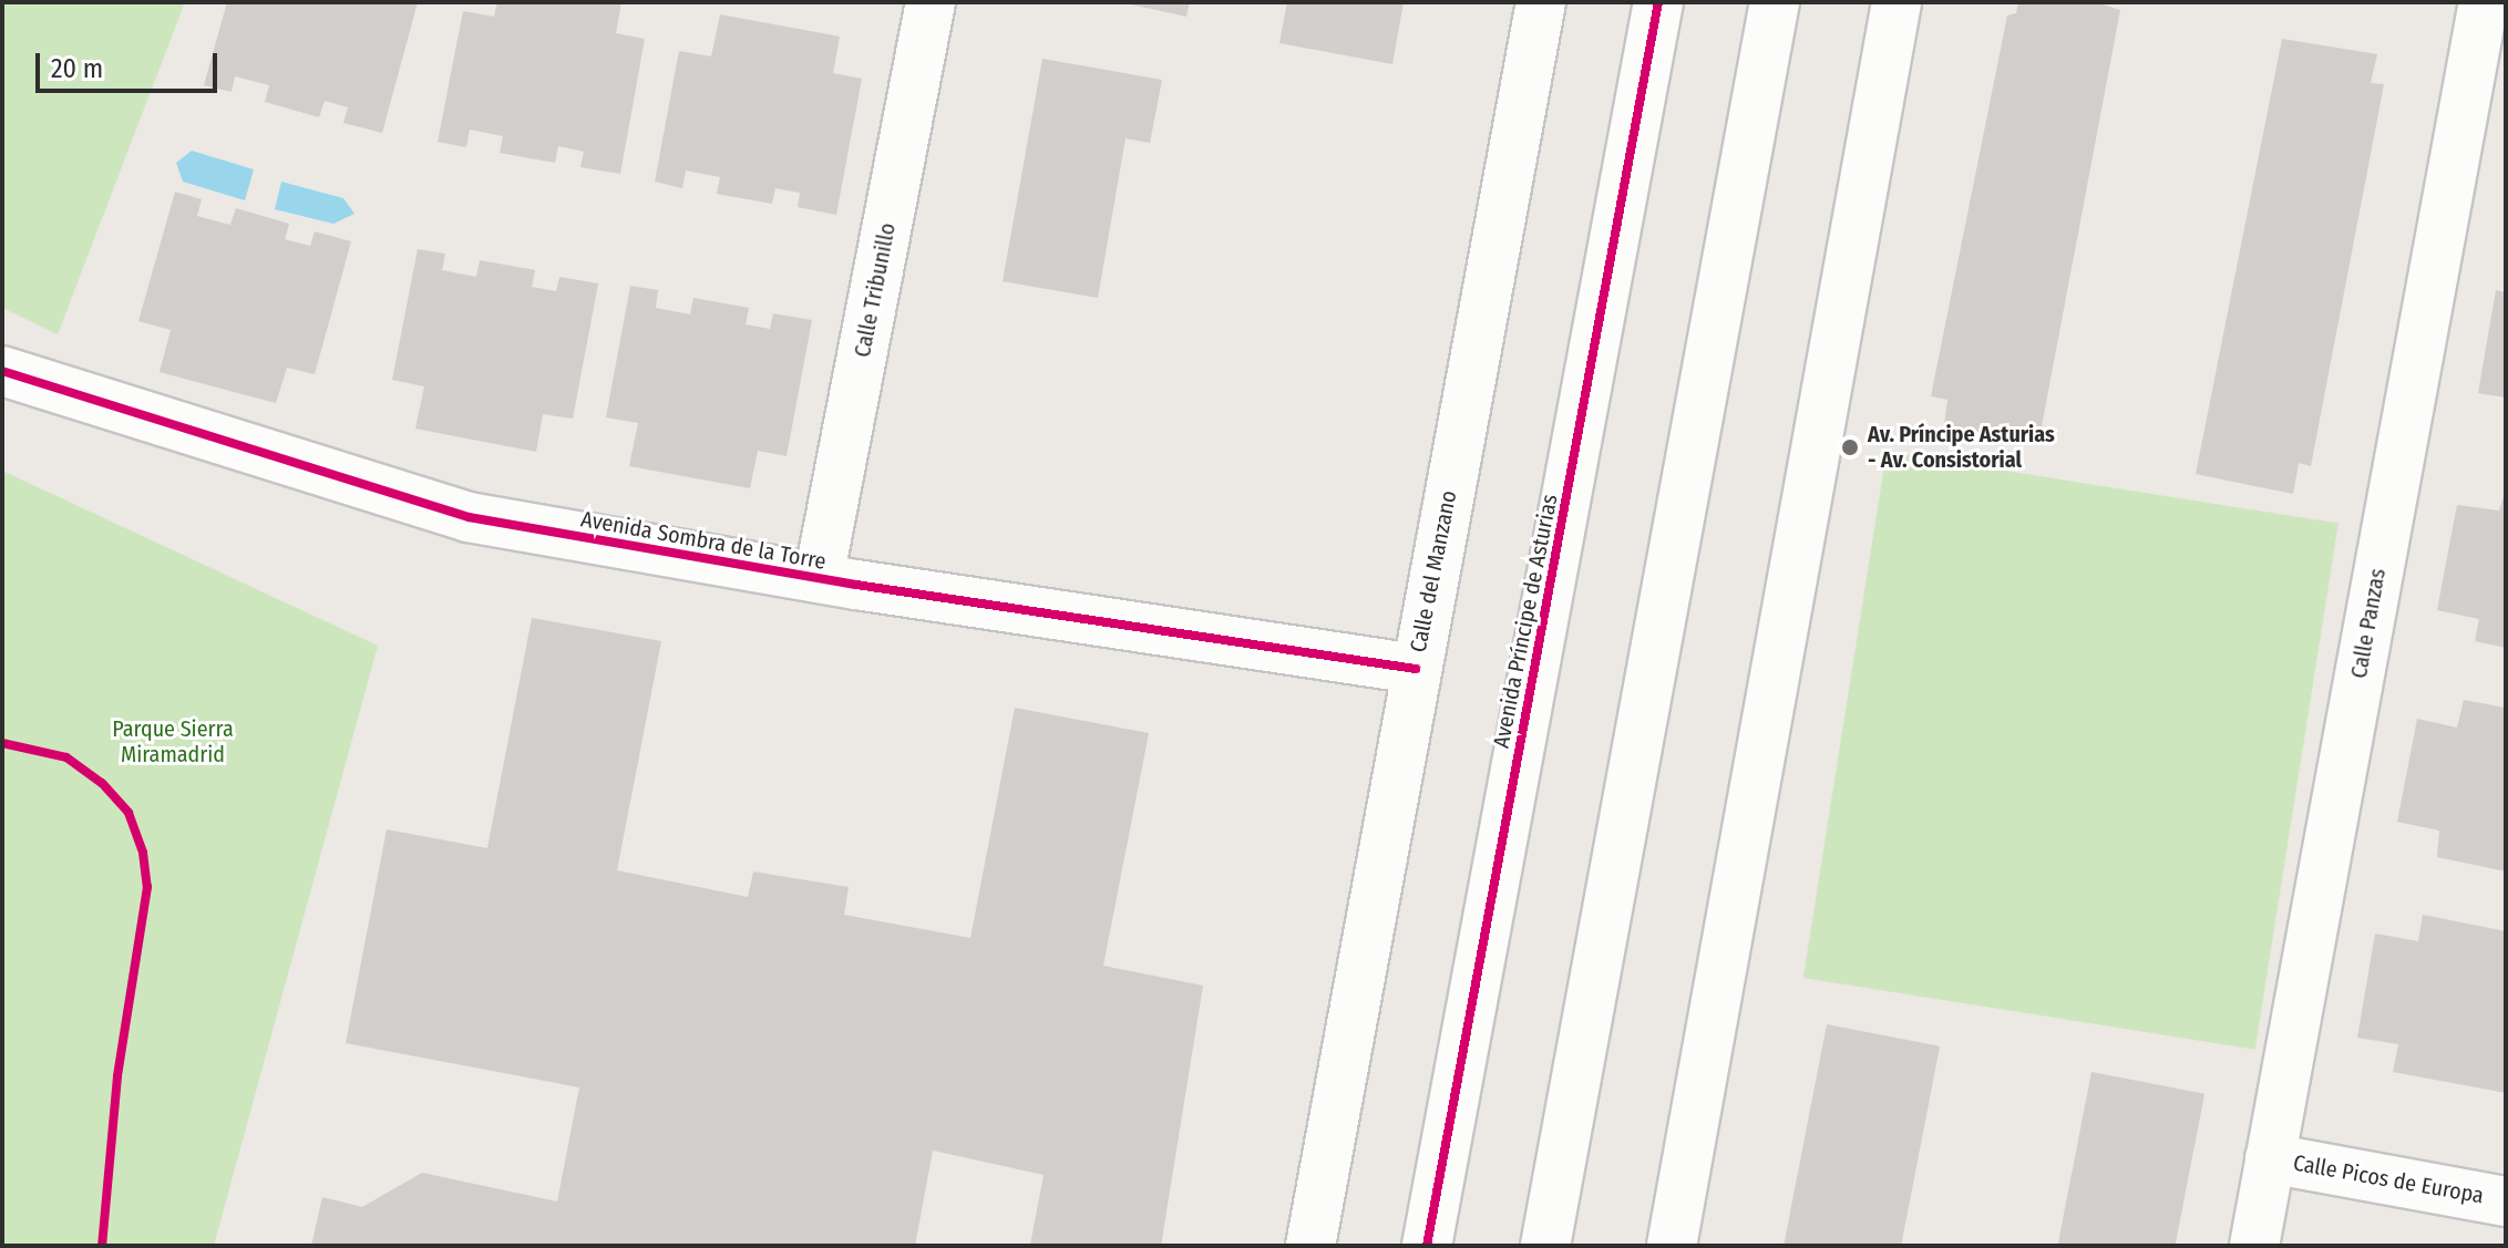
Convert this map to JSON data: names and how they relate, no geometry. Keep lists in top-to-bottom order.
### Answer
{
  "streets": {
    "street": [
      "Calle Tribunillo",
      "Avenida Sombra de la Torre",
      "Calle del Manzano",
      "Avenida Príncipe de Asturias",
      "Calle Panzas",
      "Calle Picos de Europa"
    ]
  },
  "crossings": [
    ["Calle Tribunillo", "Avenida Sombra de la Torre"],
    ["Avenida Sombra de la Torre", "Calle del Manzano"],
    ["Calle Panzas", "Calle Picos de Europa"]
  ],
  "parks": ["Parque Sierra Miramadrid"],
  "places": ["Av. Príncipe Asturias - Av. Consistorial"],
  "scale_bar": "20 m"
}
